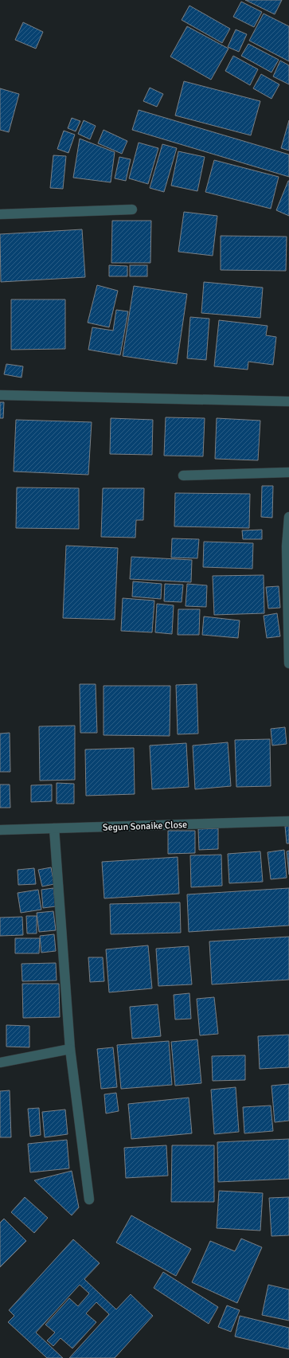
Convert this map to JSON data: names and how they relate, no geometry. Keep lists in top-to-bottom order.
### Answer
{
  "streets": {
    "street": ["Segun Sonaike Close"]
  }
}
